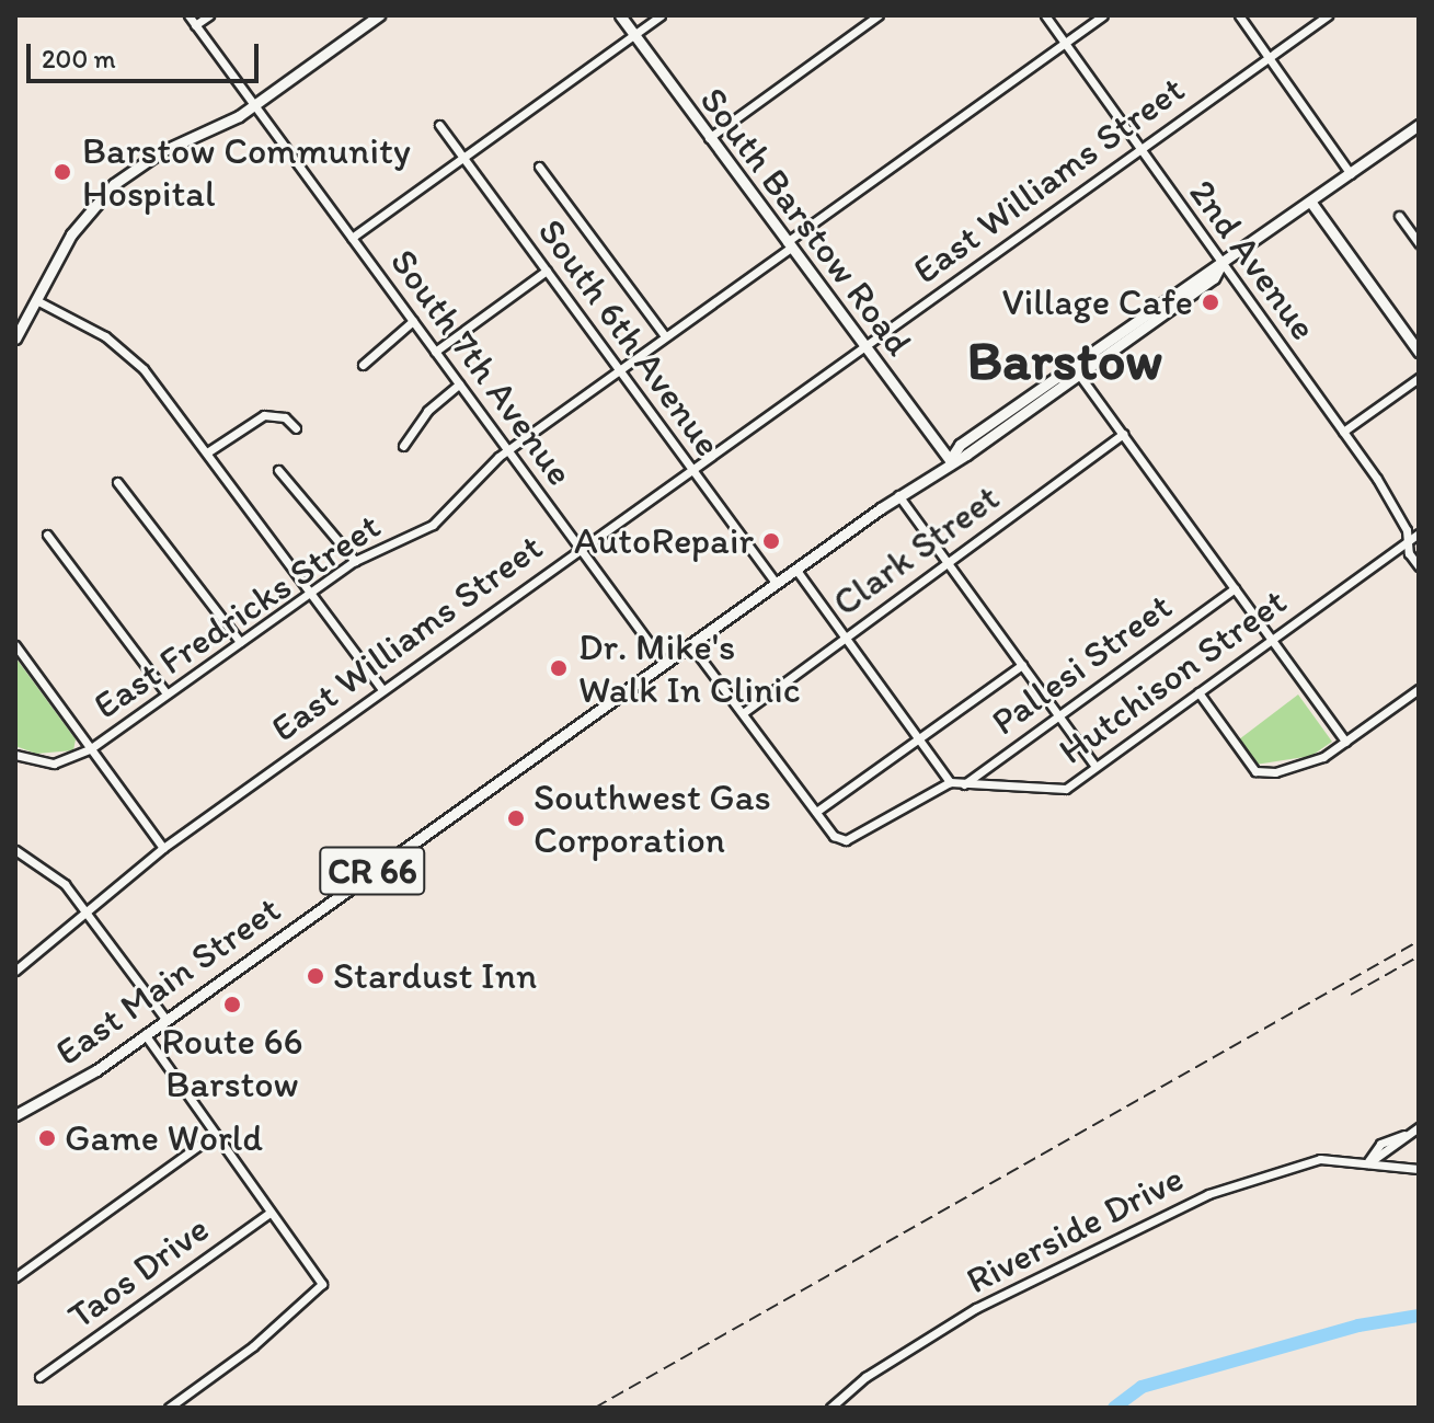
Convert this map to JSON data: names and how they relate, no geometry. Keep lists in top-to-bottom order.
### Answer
{
  "streets": {
    "main road": ["South Barstow Road", "CR 66", "East Main Street"],
    "street": [
      "East Williams Street",
      "2nd Avenue",
      "South 6th Avenue",
      "South 7th Avenue",
      "Clark Street",
      "East Fredricks Street",
      "Pallesi Street",
      "Hutchison Street",
      "Riverside Drive",
      "Taos Drive"
    ]
  },
  "crossings": [
    ["East Williams Street", "South Barstow Road"],
    ["East Williams Street", "2nd Avenue"],
    ["East Williams Street", "South 6th Avenue"],
    ["East Williams Street", "South 7th Avenue"],
    ["South Barstow Road", "East Fredricks Street"],
    ["South Barstow Road", "East Main Street"],
    ["2nd Avenue", "East Fredricks Street"],
    ["2nd Avenue", "Hutchison Street"],
    ["2nd Avenue", "East Main Street"],
    ["South 6th Avenue", "East Fredricks Street"],
    ["South 6th Avenue", "East Main Street"],
    ["South 7th Avenue", "East Fredricks Street"],
    ["South 7th Avenue", "East Main Street"],
    ["Pallesi Street", "Hutchison Street"],
    ["CR 66", "East Main Street"]
  ],
  "districts": ["Barstow"],
  "places": [
    "Barstow Community Hospital",
    "Village Cafe",
    "AutoRepair",
    "Dr. Mike's Walk In Clinic",
    "Southwest Gas Corporation",
    "Stardust Inn",
    "Route 66 Barstow",
    "Game World"
  ],
  "scale_bar": "200 m"
}
